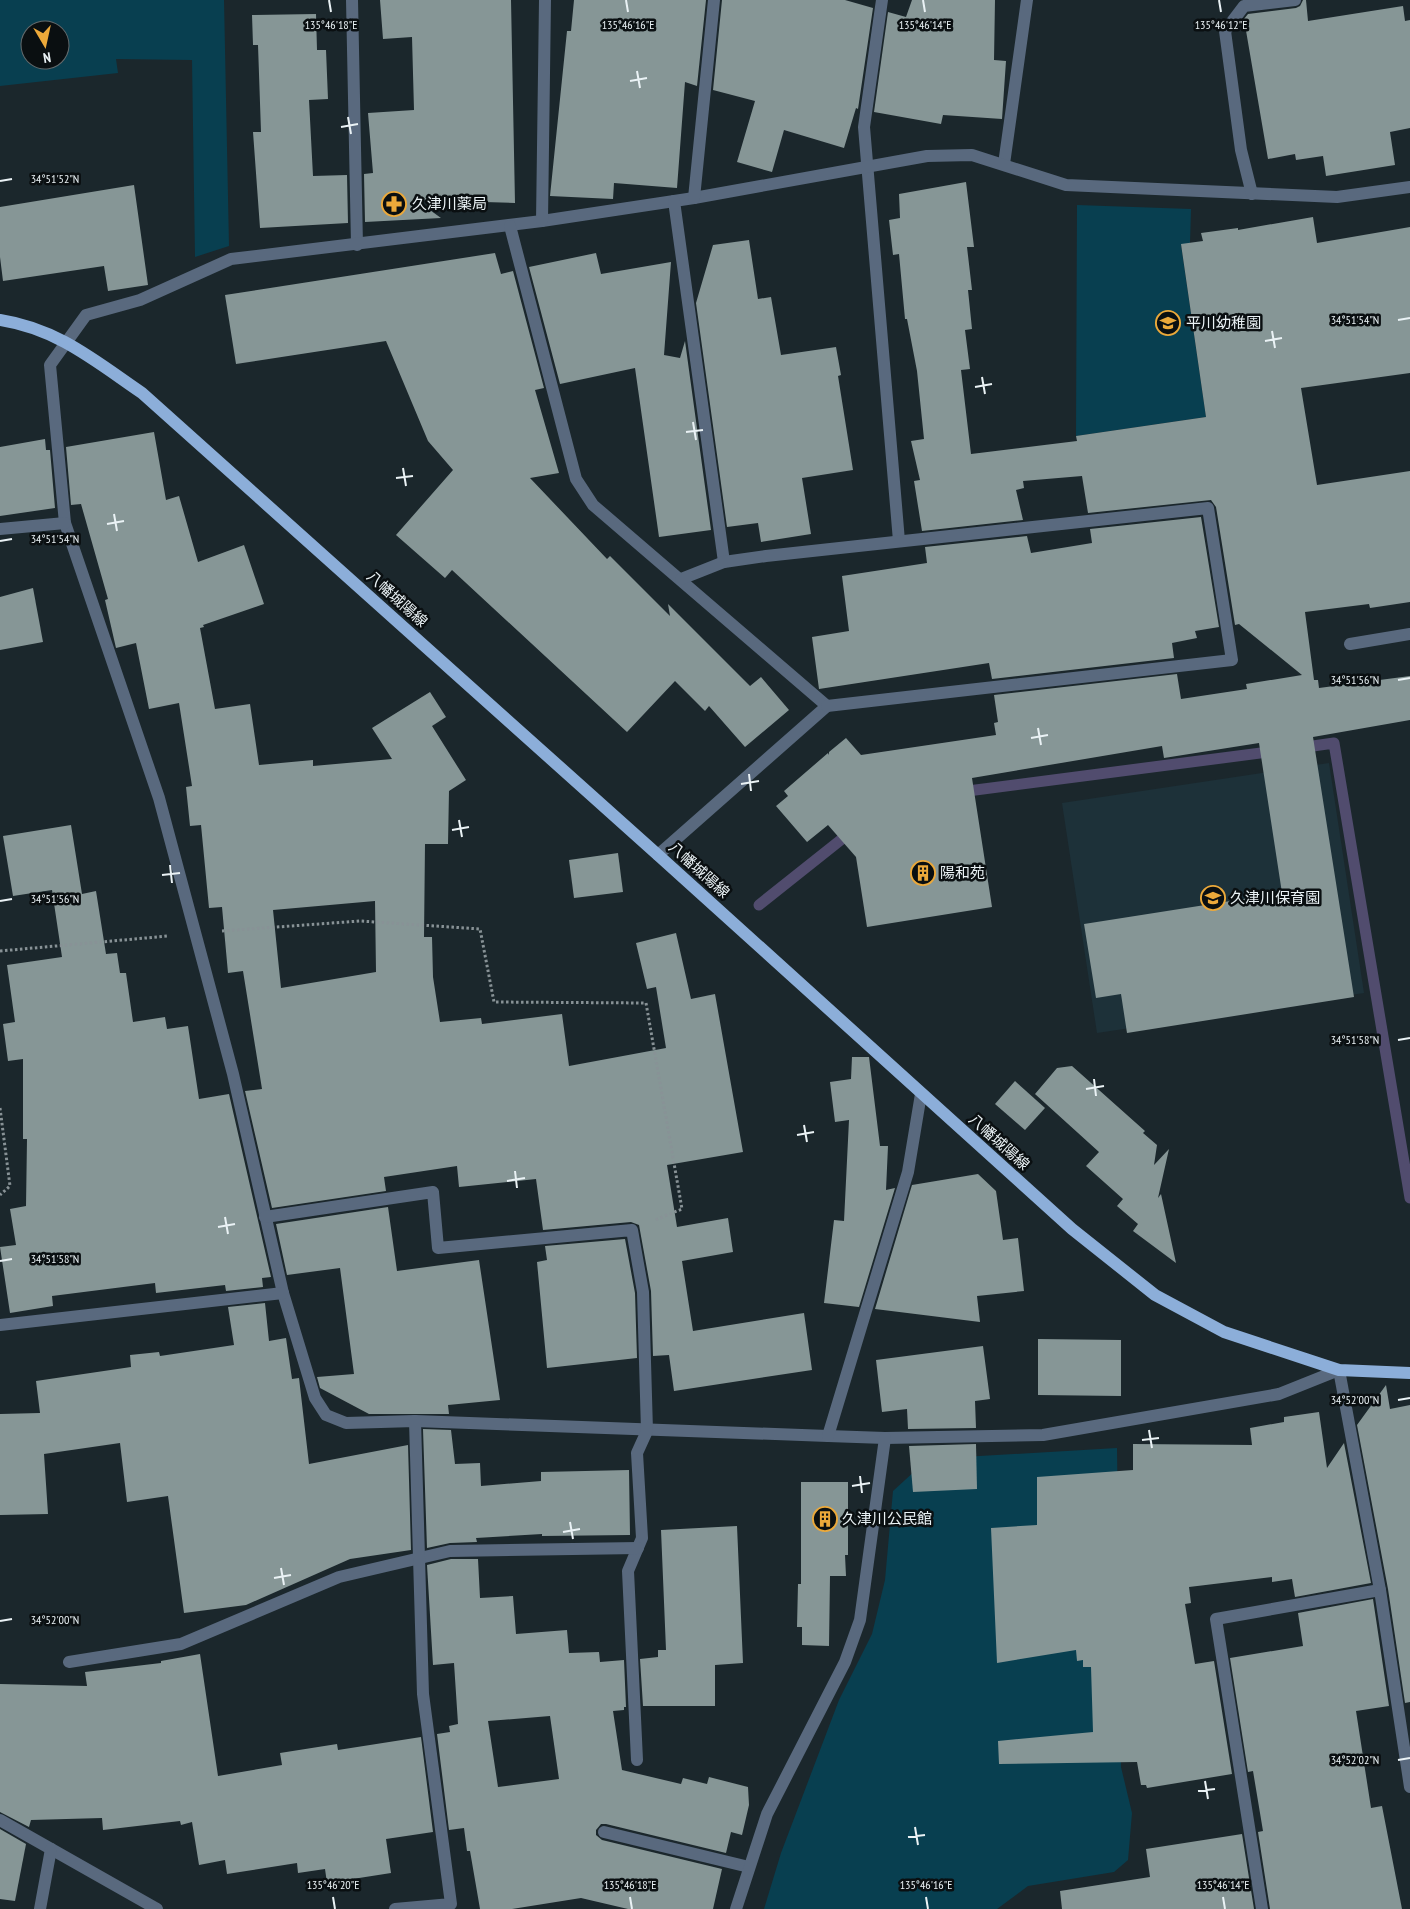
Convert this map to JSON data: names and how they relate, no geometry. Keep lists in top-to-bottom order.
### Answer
{
  "streets": {
    "main road": ["八幡城陽線"]
  },
  "places": {
    "pharmacy": ["久津川薬局"],
    "school or university": ["平川幼稚園", "久津川保育園"],
    "building": ["陽和苑", "久津川公民館"]
  },
  "north": "bottom",
  "coordinates": [
    "135°46'18\"E",
    "135°46'16\"E",
    "135°46'14\"E",
    "135°46'12\"E",
    "34°51'52\"N",
    "34°51'54\"N",
    "34°51'56\"N",
    "34°51'58\"N",
    "34°52'00\"N",
    "34°52'02\"N",
    "135°46'20\"E"
  ]
}
